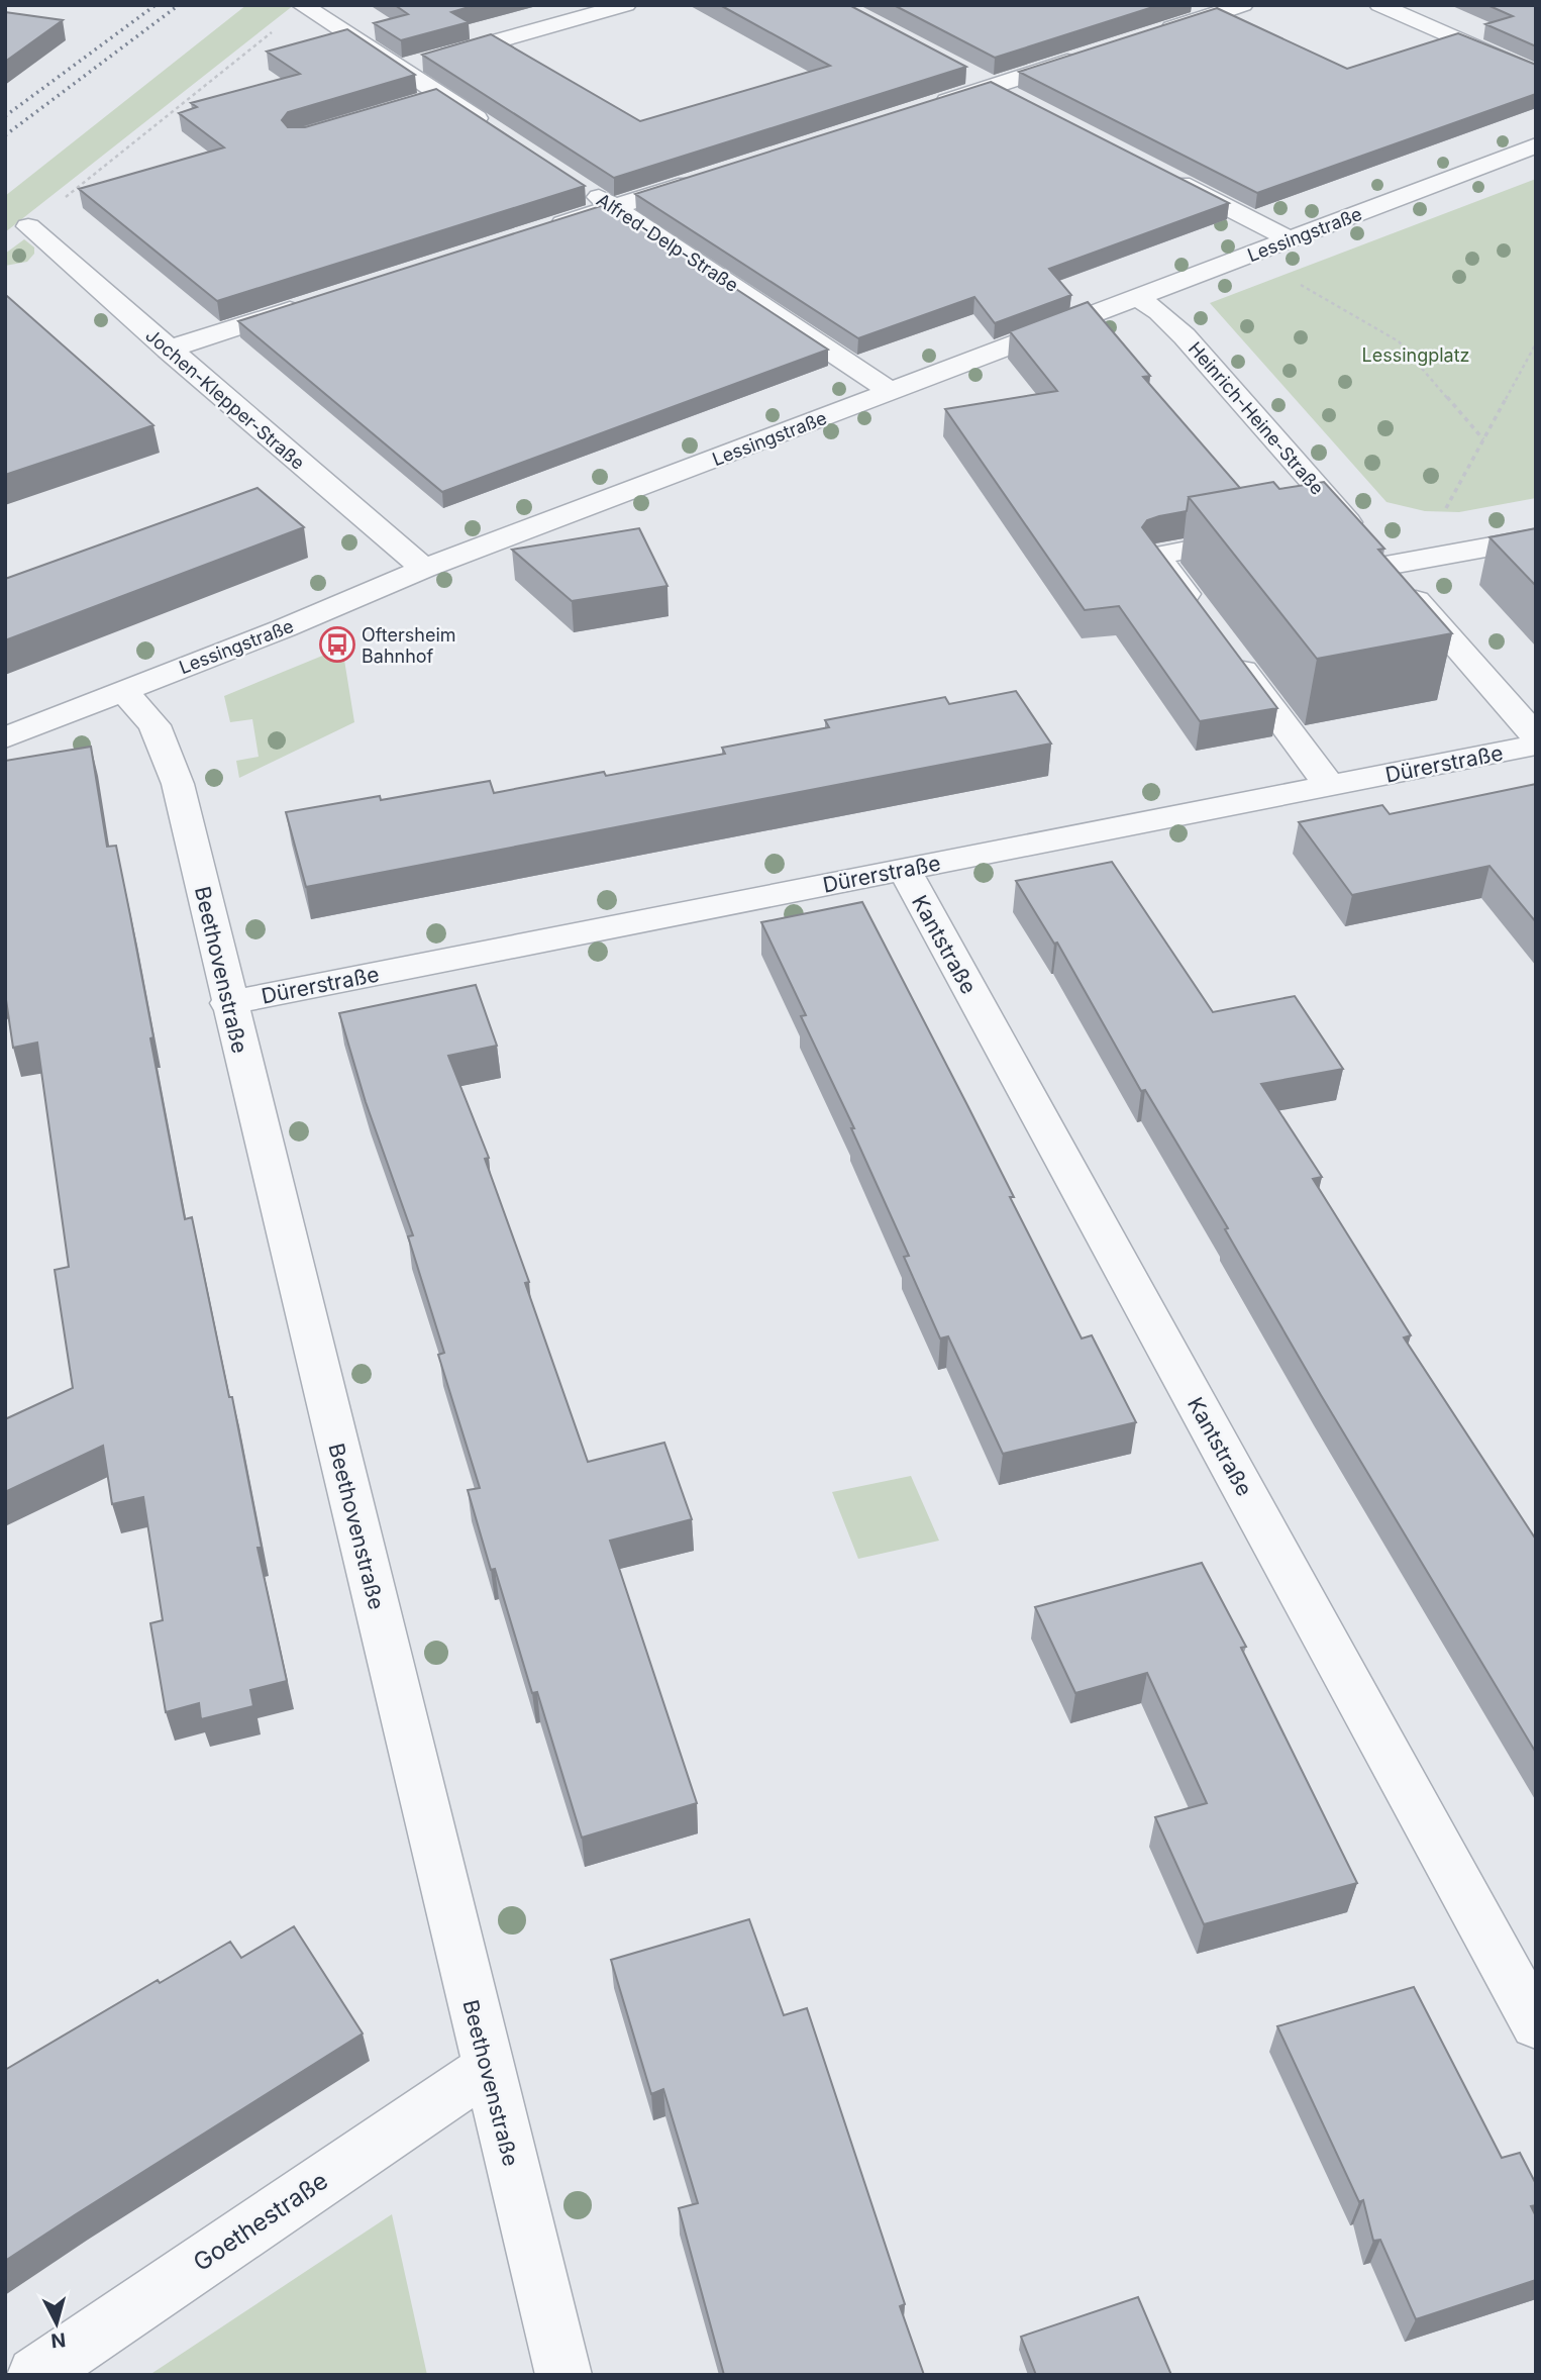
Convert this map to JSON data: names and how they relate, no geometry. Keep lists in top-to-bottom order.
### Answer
{
  "streets": {
    "street": [
      "Lessingstraße",
      "Alfred-Delp-Straße",
      "Jochen-Klepper-Straße",
      "Heinrich-Heine-Straße",
      "Dürerstraße",
      "Kantstraße",
      "Beethovenstraße",
      "Goethestraße"
    ]
  },
  "crossings": [
    ["Lessingstraße", "Alfred-Delp-Straße"],
    ["Lessingstraße", "Jochen-Klepper-Straße"],
    ["Lessingstraße", "Heinrich-Heine-Straße"],
    ["Lessingstraße", "Beethovenstraße"],
    ["Dürerstraße", "Kantstraße"],
    ["Dürerstraße", "Beethovenstraße"],
    ["Beethovenstraße", "Goethestraße"]
  ],
  "parks": ["Lessingplatz"],
  "places": {
    "bus stop": ["Oftersheim Bahnhof"]
  },
  "north": "bottom"
}
